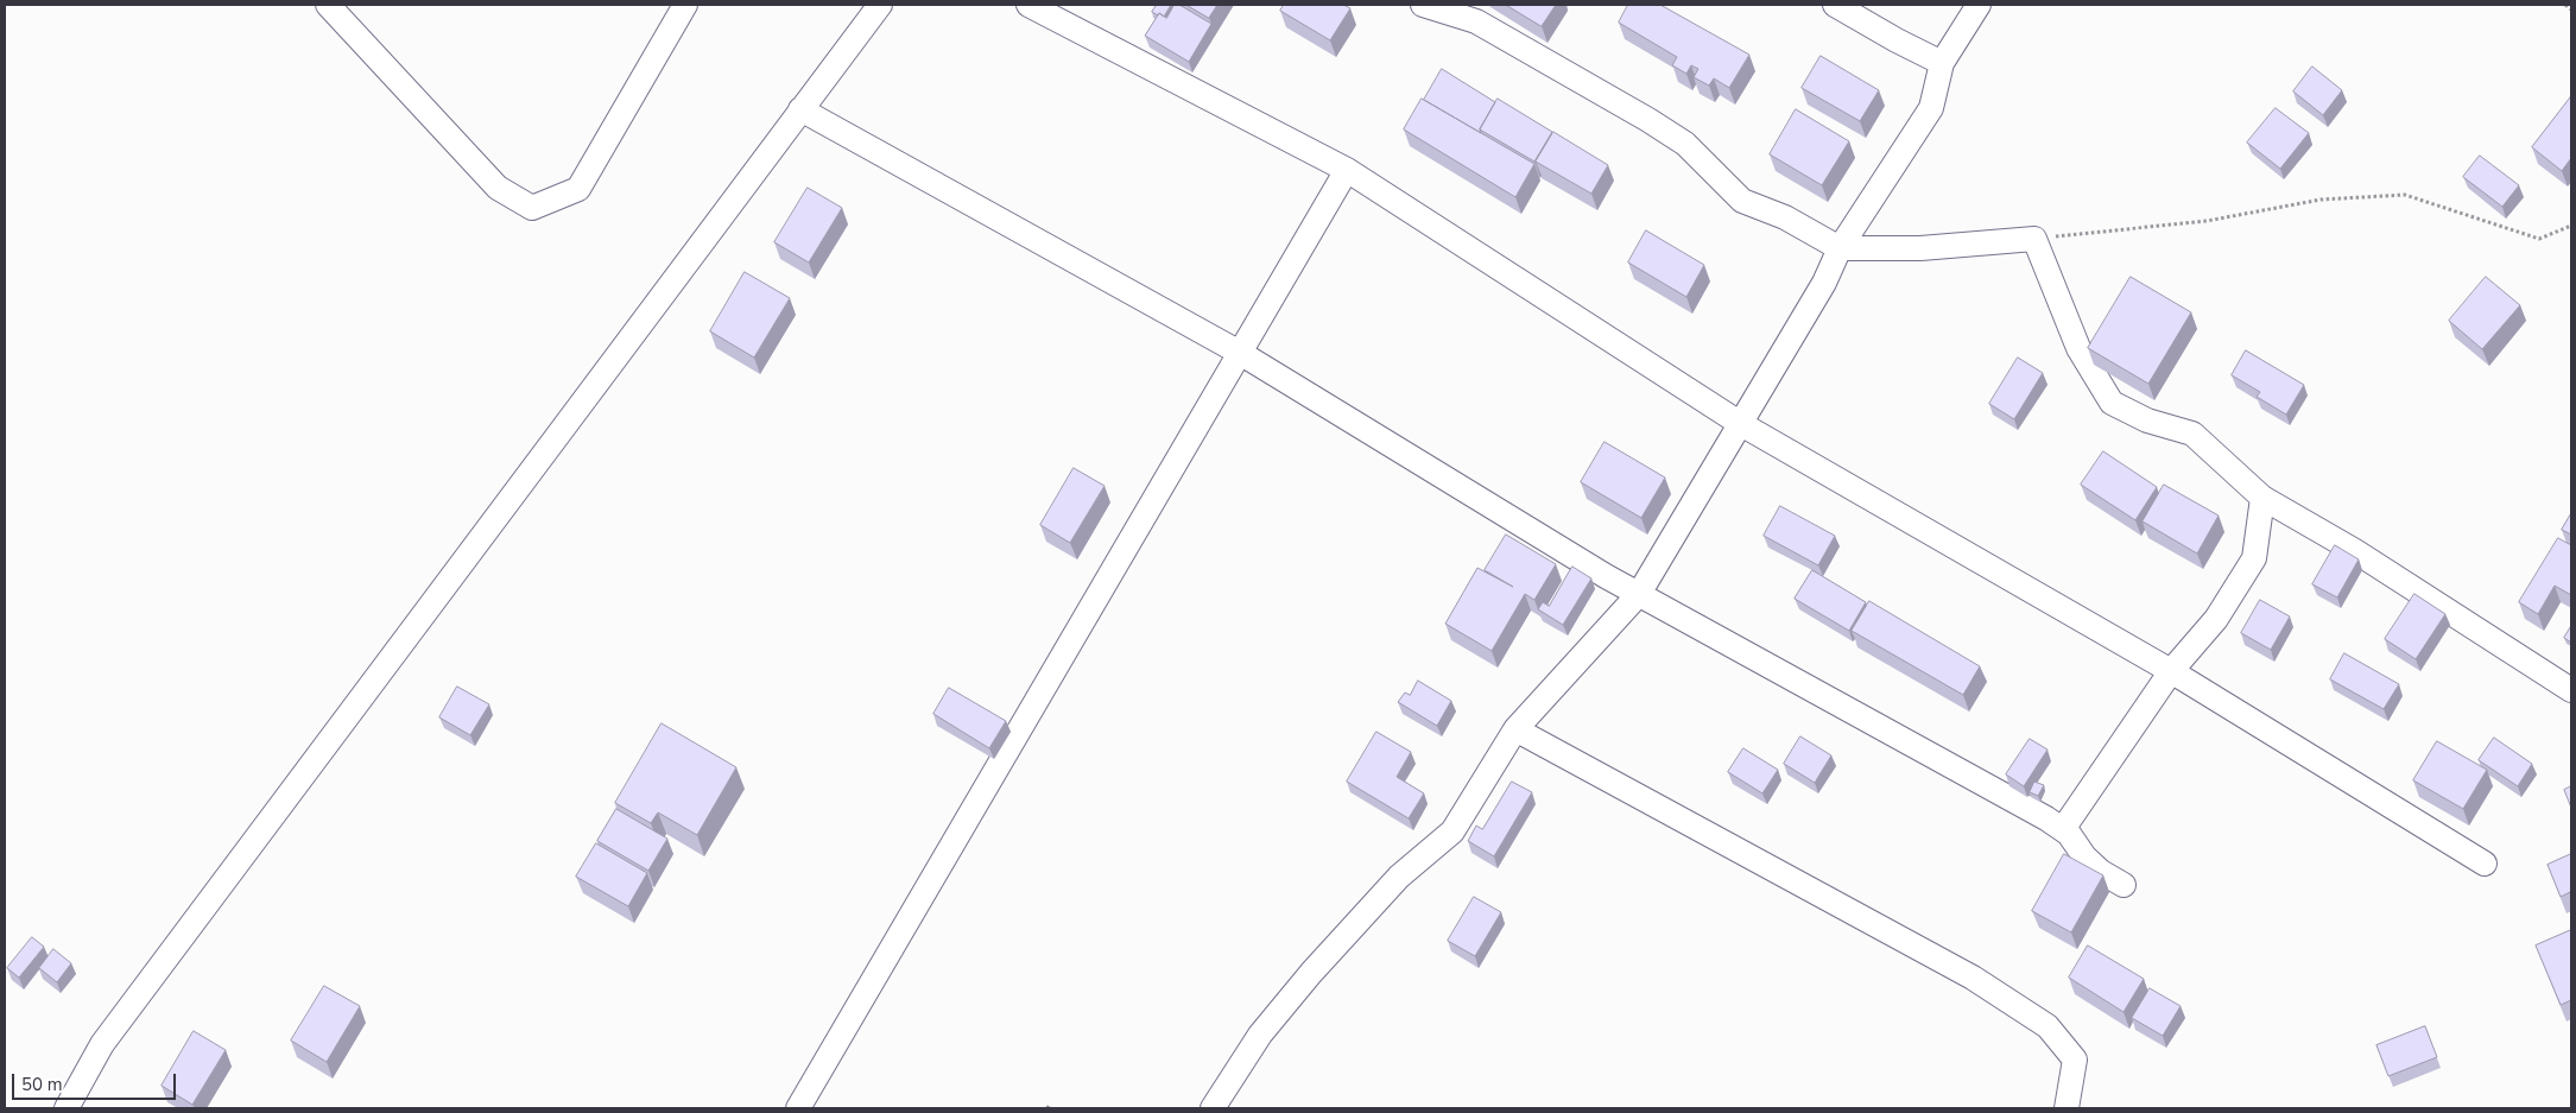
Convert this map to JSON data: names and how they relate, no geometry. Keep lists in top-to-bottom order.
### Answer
{
  "scale_bar": "50 m"
}
